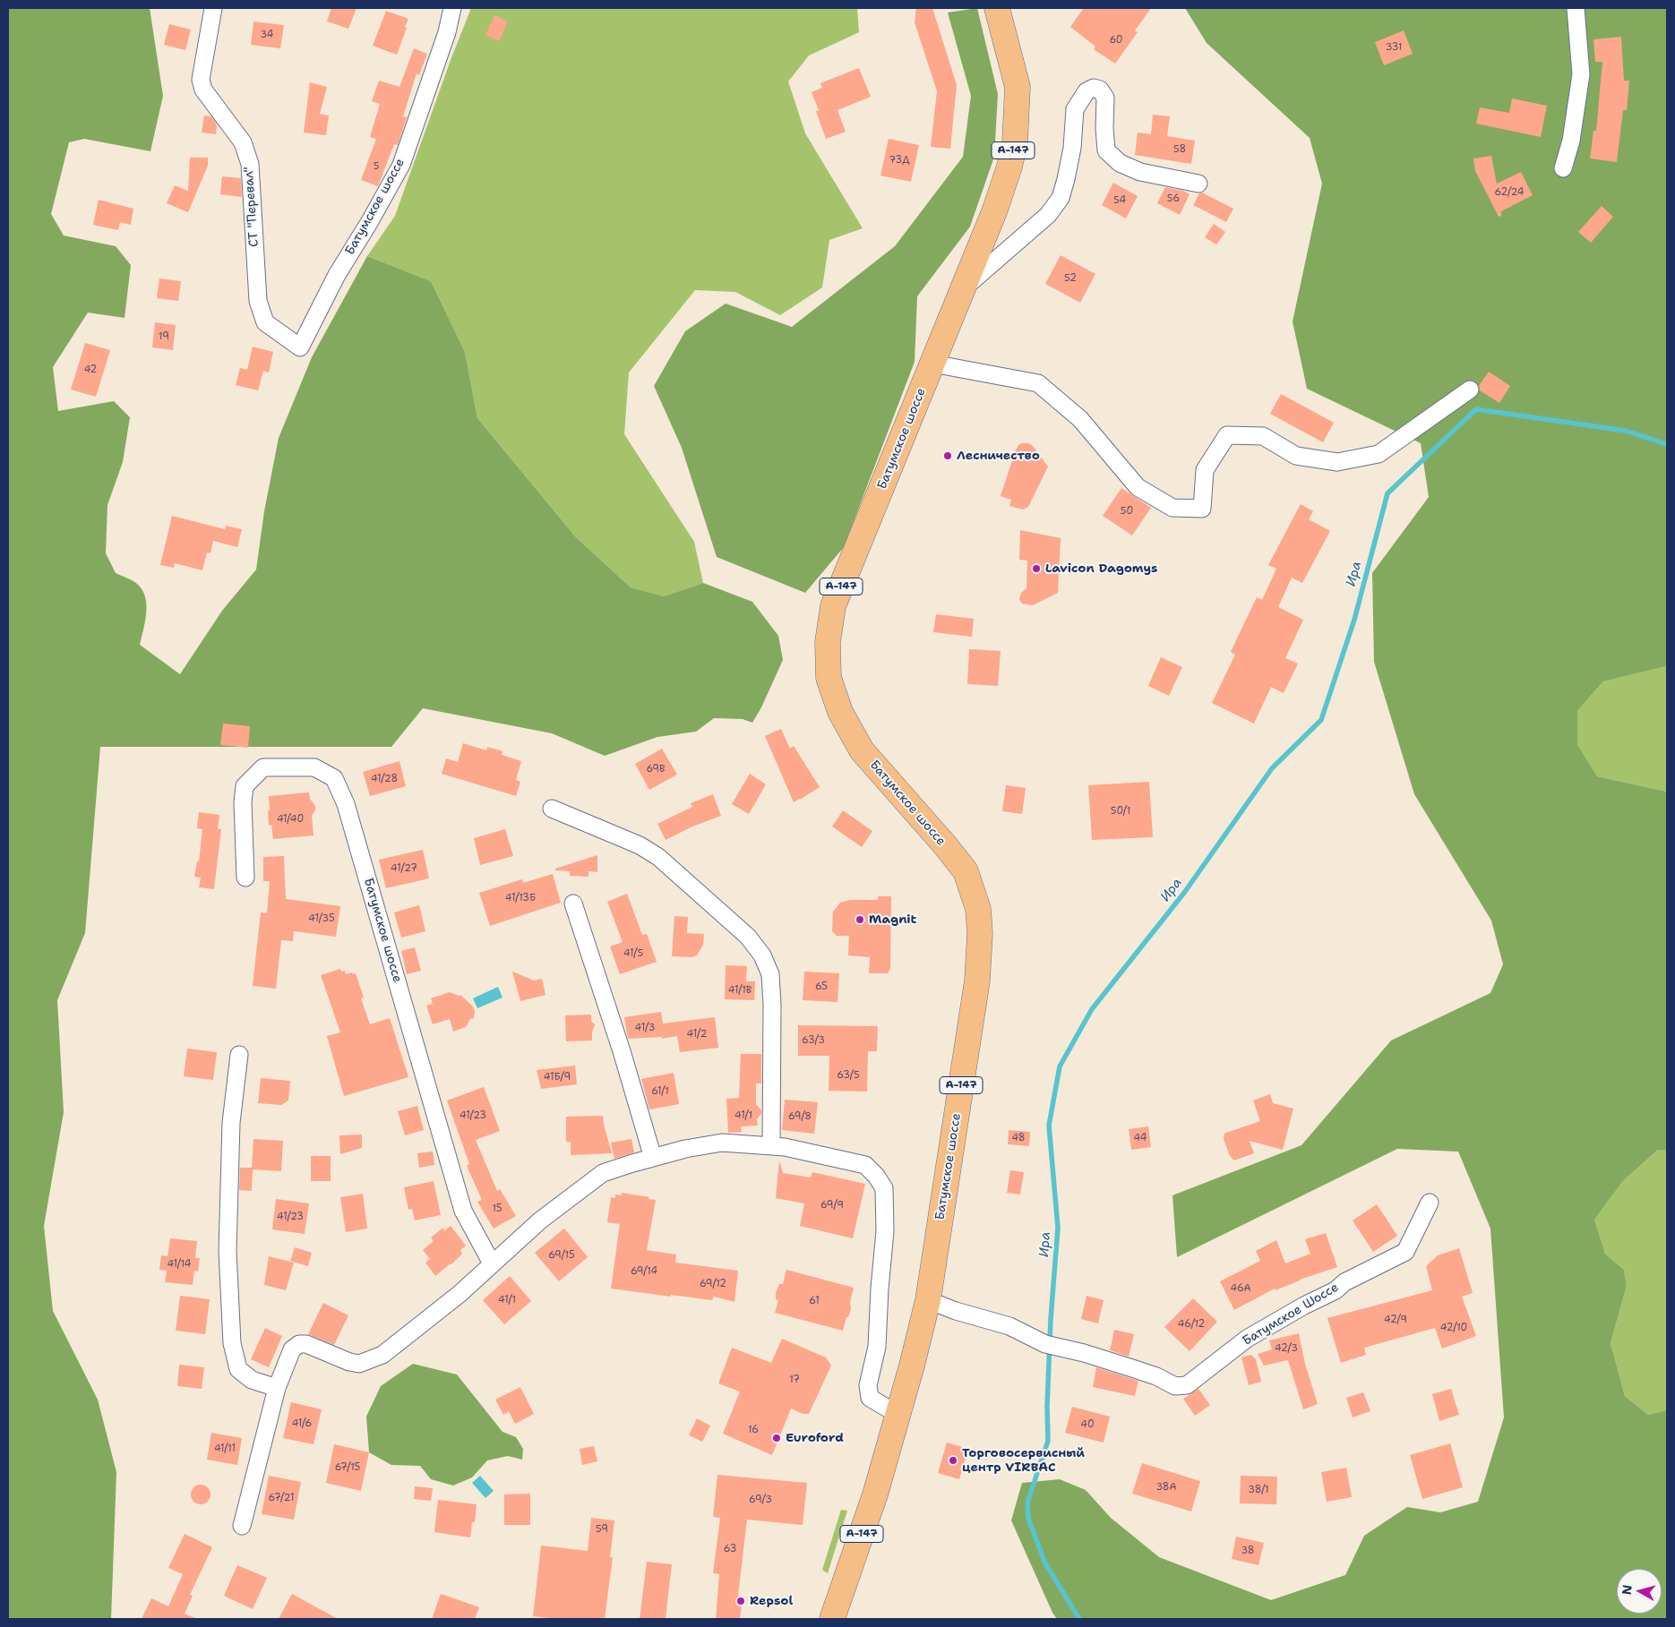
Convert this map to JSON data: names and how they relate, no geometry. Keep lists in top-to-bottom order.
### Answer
{
  "streets": {
    "highway": ["А-147", "Батумское шоссе"],
    "street": ["СТ \"Перевал\"", "Батумское Шоссе"]
  },
  "crossings": [
    ["СТ \"Перевал\"", "Батумское шоссе"],
    ["Батумское шоссе", "Батумское Шоссе"]
  ],
  "water": ["Ира"],
  "places": [
    "Лесничество",
    "Lavicon Dagomys",
    "Magnit",
    "Euroford",
    "Торговосервисный центр VIRBAC",
    "Repsol"
  ],
  "house_numbers": [
    "34",
    "60",
    "331",
    "58",
    "73Д",
    "5",
    "62/24",
    "56",
    "54",
    "52",
    "19",
    "42",
    "50",
    "69В",
    "41/28",
    "50/1",
    "41/40",
    "41/27",
    "41/13Б",
    "41/35",
    "41/5",
    "65",
    "41/1В",
    "41/3",
    "41/2",
    "63/3",
    "63/5",
    "41Б/9",
    "61/1",
    "41/23",
    "41/1",
    "69/8",
    "48",
    "44",
    "69/9",
    "15",
    "41/23",
    "69/15",
    "41/14",
    "69/14",
    "69/12",
    "46А",
    "41/1",
    "61",
    "42/9",
    "46/12",
    "42/10",
    "42/3",
    "17",
    "41/6",
    "40",
    "16",
    "41/11",
    "67/15",
    "38А",
    "38/1",
    "67/21",
    "69/3",
    "59",
    "63",
    "38"
  ],
  "north": "left"
}
